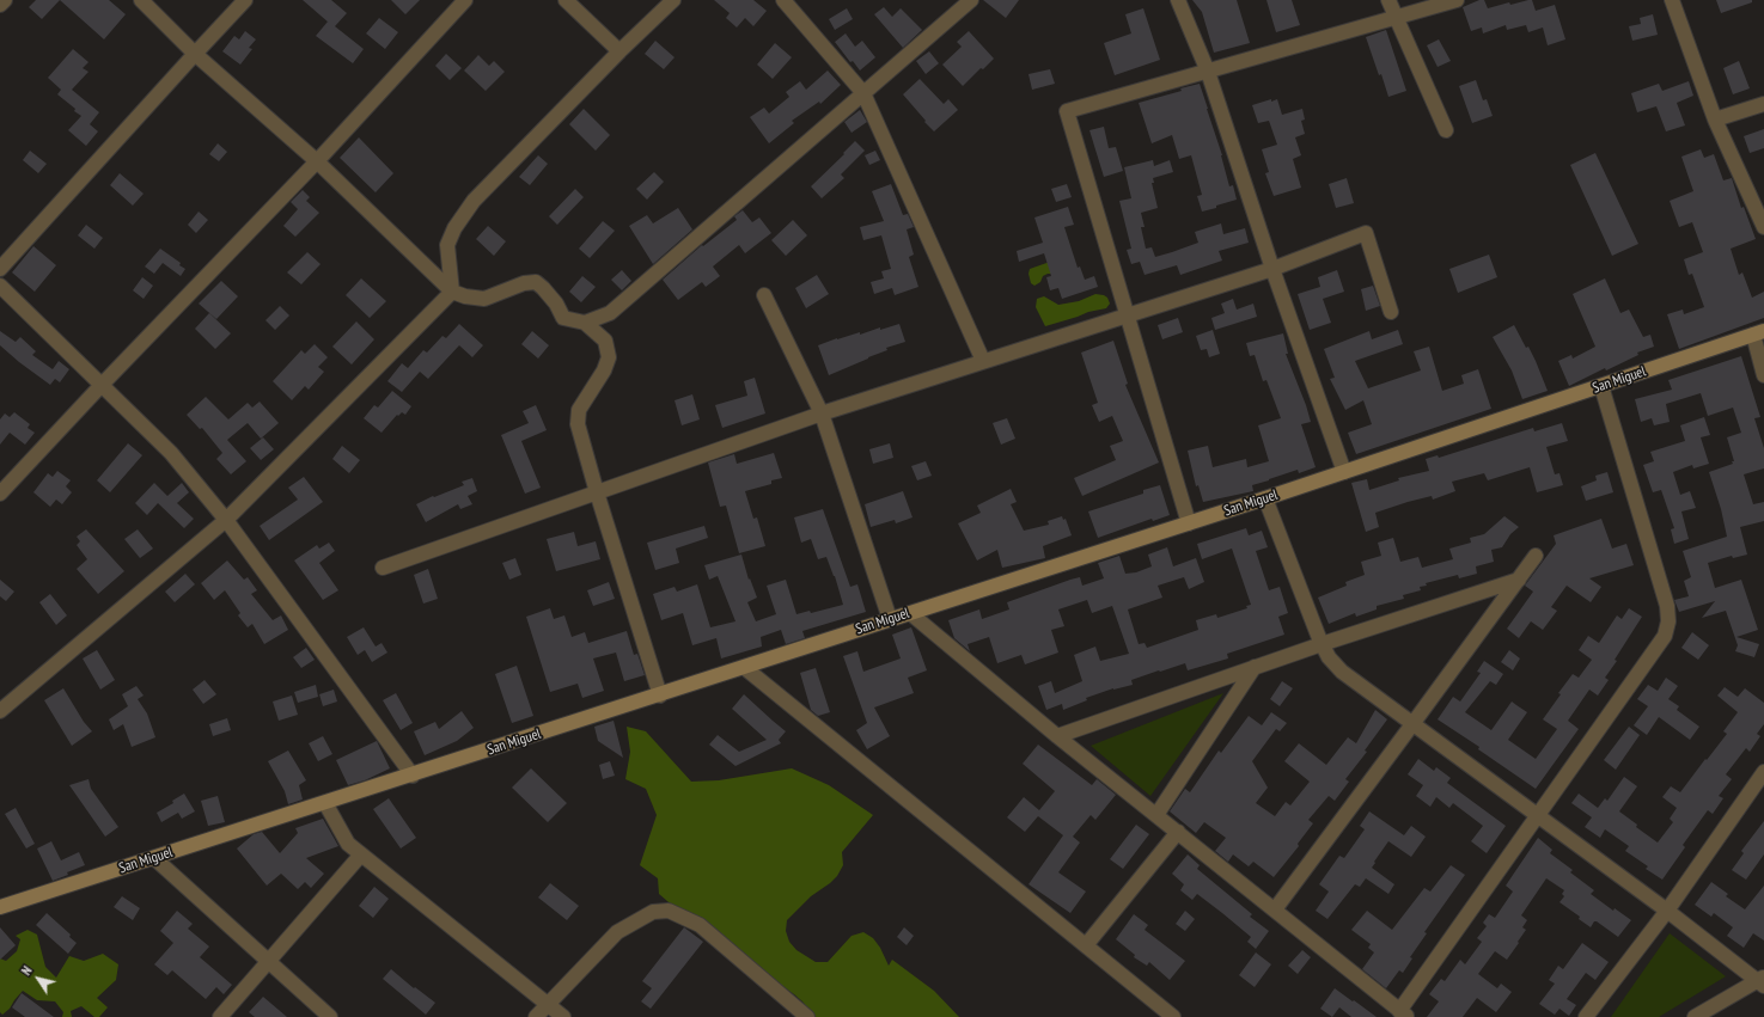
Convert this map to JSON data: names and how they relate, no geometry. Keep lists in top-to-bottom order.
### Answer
{
  "streets": {
    "street": ["San Miguel"]
  },
  "north": "top left"
}
